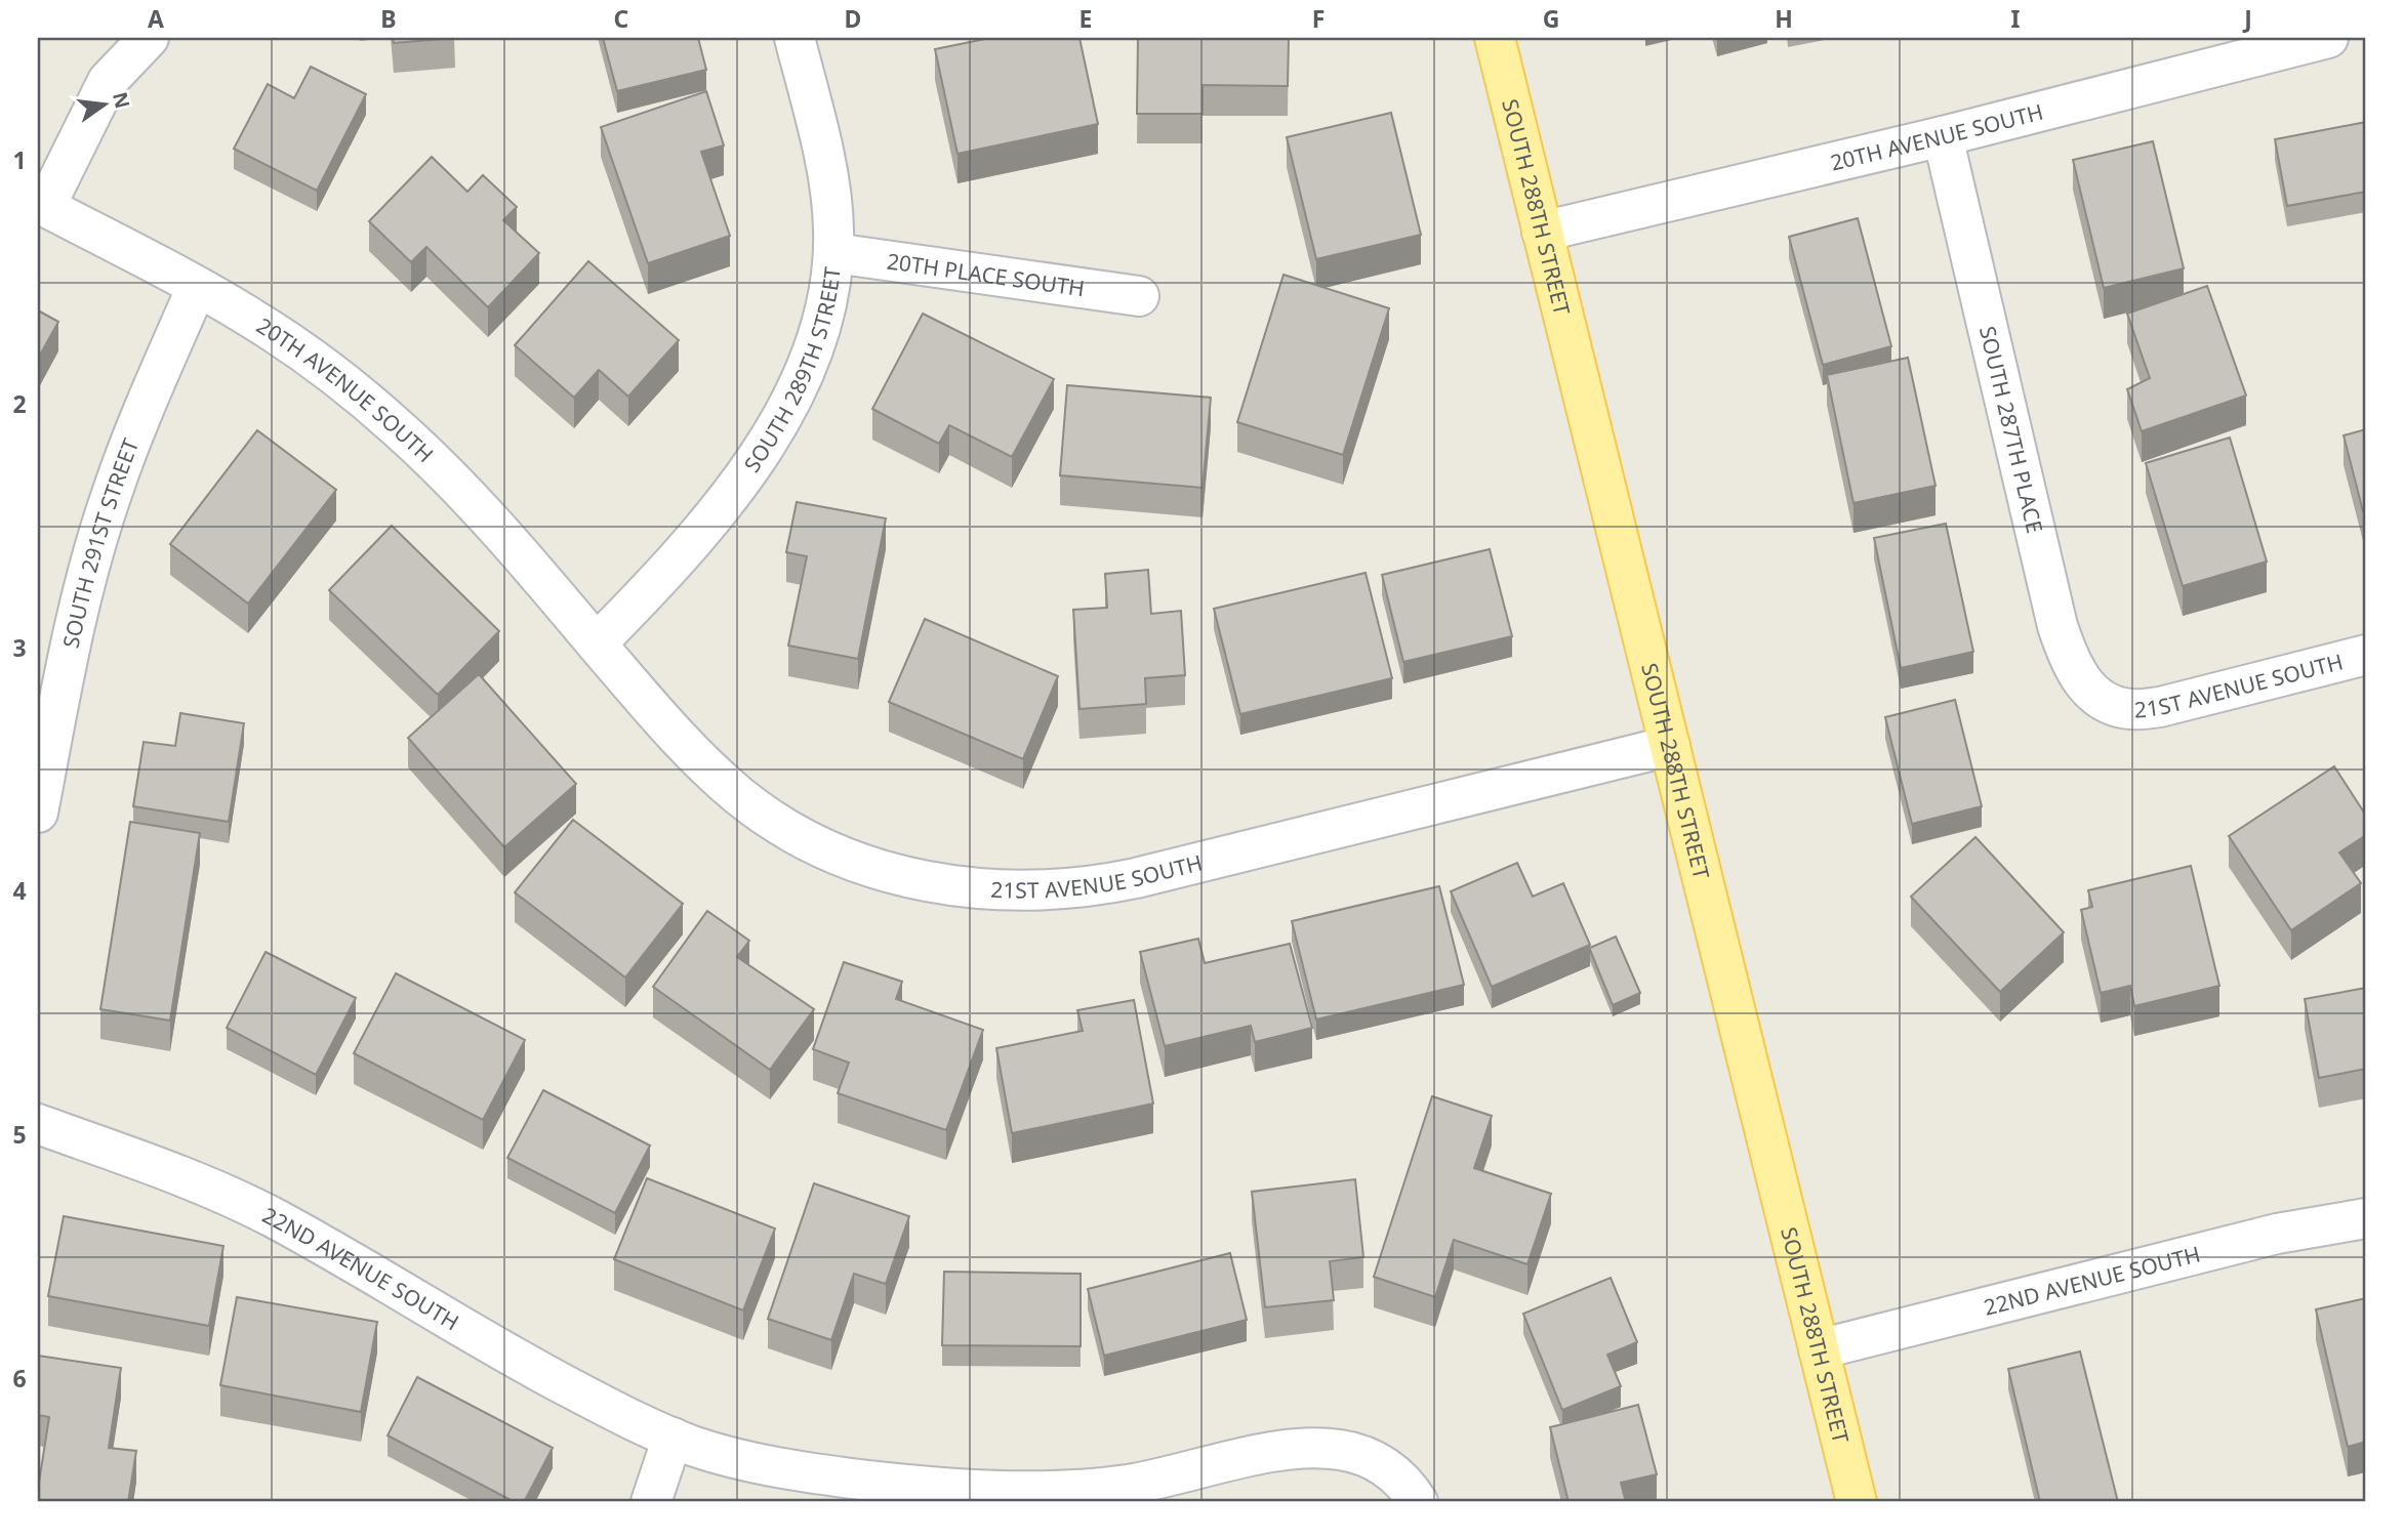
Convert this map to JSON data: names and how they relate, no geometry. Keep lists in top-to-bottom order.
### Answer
{
  "streets": {
    "main road": ["SOUTH 288TH STREET"],
    "street": [
      "20TH AVENUE SOUTH",
      "20TH PLACE SOUTH",
      "SOUTH 289TH STREET",
      "SOUTH 287TH PLACE",
      "SOUTH 291ST STREET",
      "21ST AVENUE SOUTH",
      "22ND AVENUE SOUTH"
    ]
  },
  "crossings": [
    ["20TH AVENUE SOUTH", "SOUTH 288TH STREET"],
    ["20TH AVENUE SOUTH", "SOUTH 289TH STREET"],
    ["20TH AVENUE SOUTH", "SOUTH 287TH PLACE"],
    ["20TH AVENUE SOUTH", "SOUTH 291ST STREET"],
    ["20TH AVENUE SOUTH", "21ST AVENUE SOUTH"],
    ["SOUTH 288TH STREET", "21ST AVENUE SOUTH"],
    ["SOUTH 288TH STREET", "22ND AVENUE SOUTH"],
    ["20TH PLACE SOUTH", "SOUTH 289TH STREET"],
    ["SOUTH 289TH STREET", "21ST AVENUE SOUTH"],
    ["SOUTH 287TH PLACE", "21ST AVENUE SOUTH"]
  ],
  "north": "right",
  "grid": {
    "columns": [
      "A",
      "B",
      "C",
      "D",
      "E",
      "F",
      "G",
      "H",
      "I",
      "J"
    ],
    "rows": [
      "1",
      "2",
      "3",
      "4",
      "5",
      "6"
    ]
  }
}
